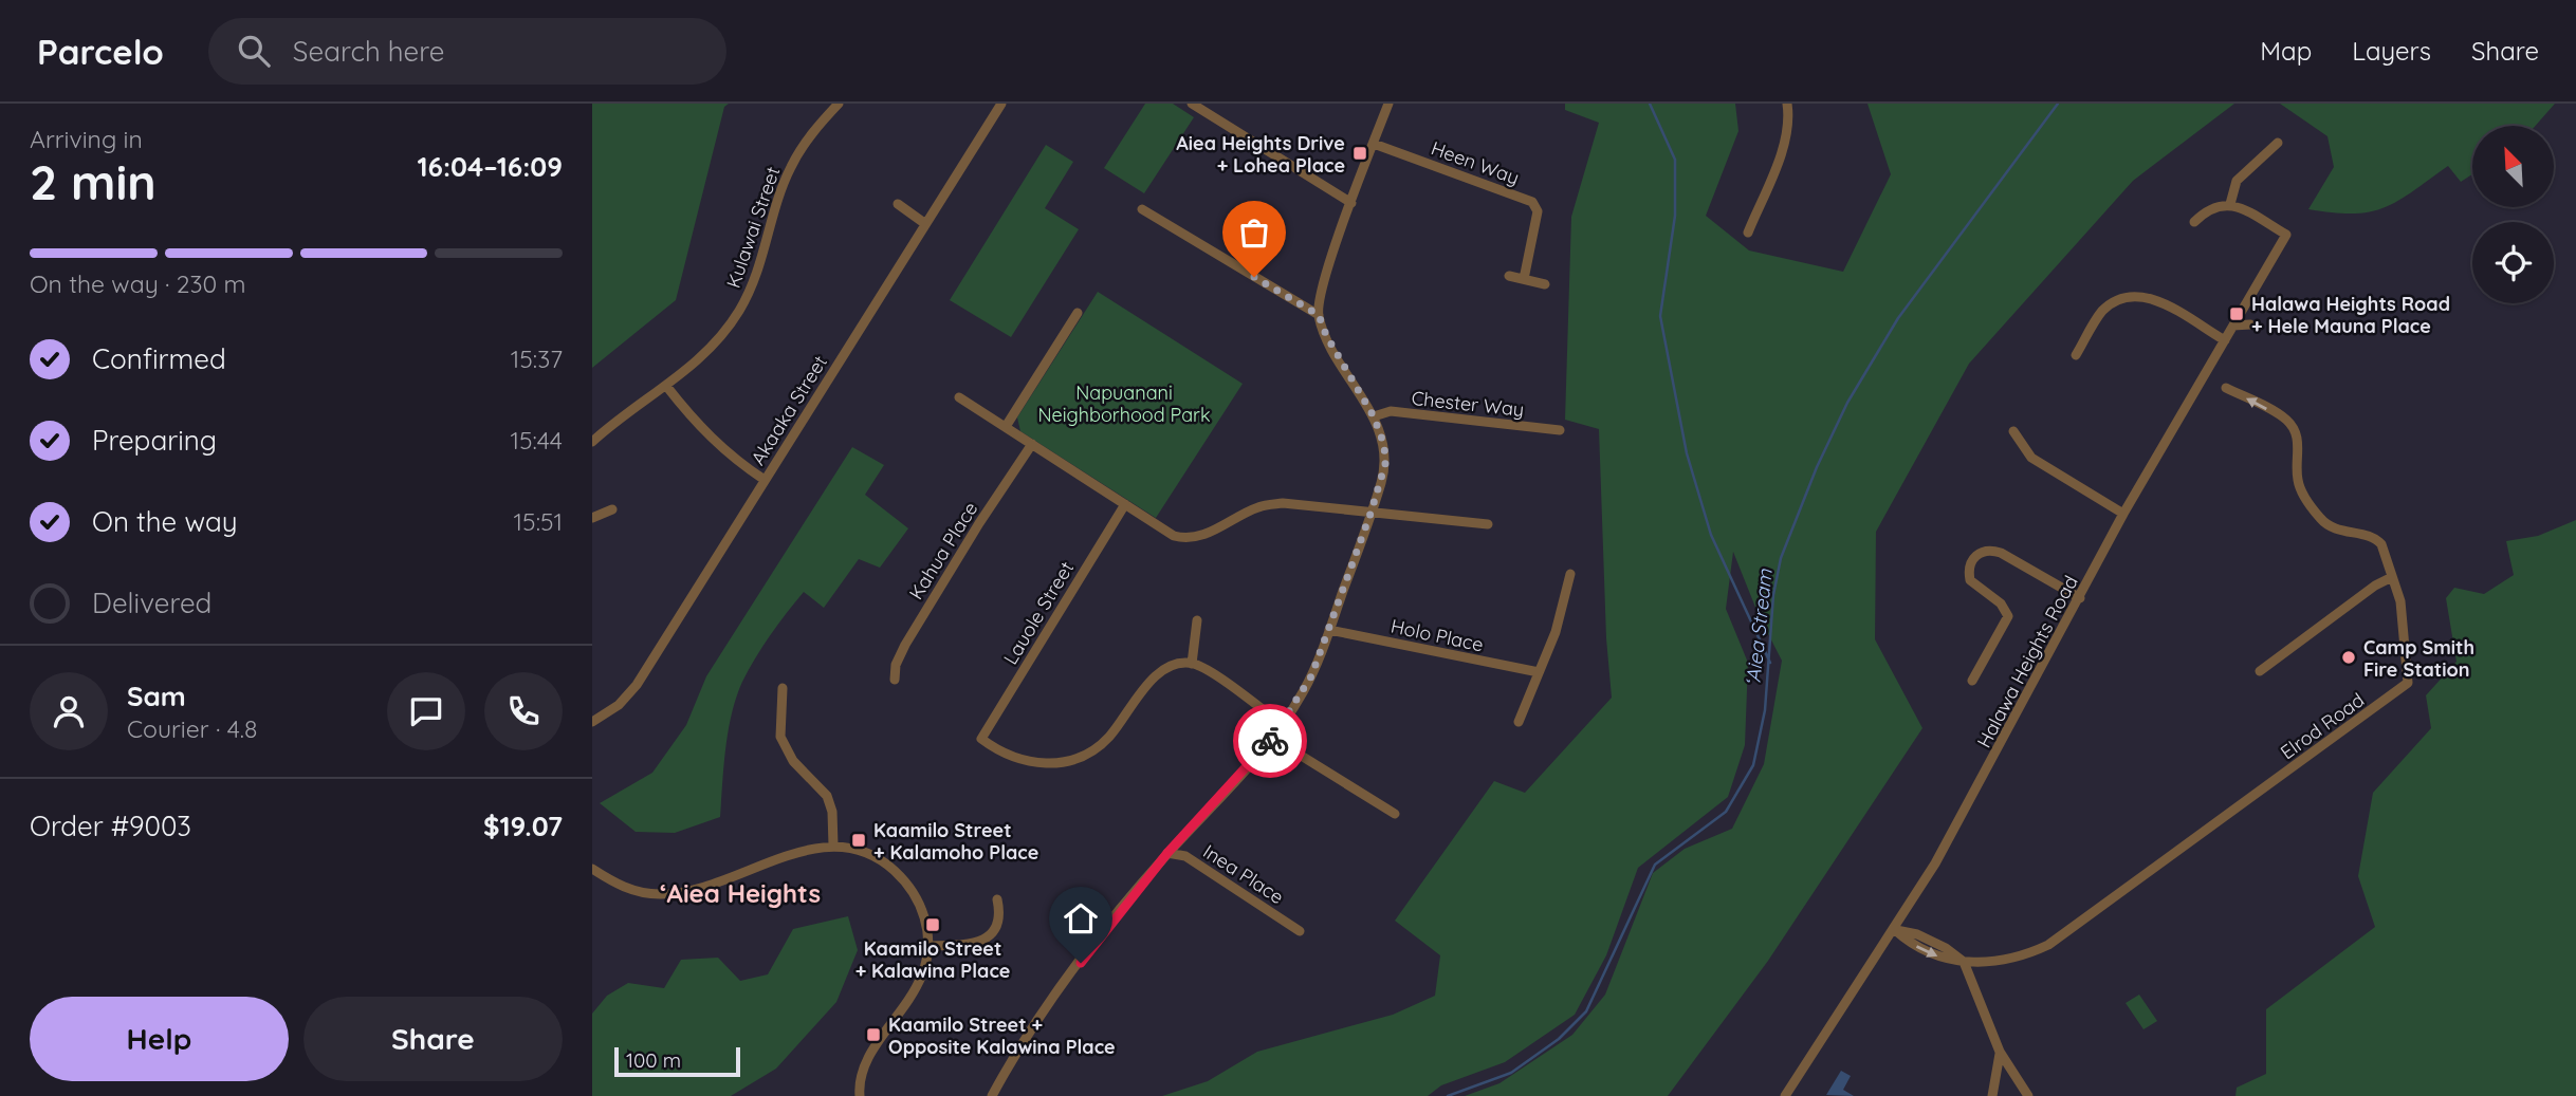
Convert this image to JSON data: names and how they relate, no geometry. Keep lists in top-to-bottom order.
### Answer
{
  "streets": {
    "street": [
      "Heen Way",
      "Kulawai Street",
      "Chester Way",
      "Akaaka Street",
      "Kahua Place",
      "Lauole Street",
      "Holo Place",
      "Halawa Heights Road",
      "Elrod Road",
      "Inea Place"
    ]
  },
  "districts": ["ʻAiea Heights"],
  "water": ["ʻAiea Stream"],
  "parks": ["Napuanani Neighborhood Park"],
  "places": {
    "transit": [
      "Aiea Heights Drive + Lohea Place",
      "Halawa Heights Road + Hele Mauna Place",
      "Kaamilo Street + Kalamoho Place",
      "Kaamilo Street + Kalawina Place",
      "Kaamilo Street + Opposite Kalawina Place"
    ],
    "other": ["Camp Smith Fire Station"]
  },
  "scale_bar": "100 m",
  "north": "top left",
  "page": {
    "header": "Parcelo",
    "search": "Search here",
    "nav": ["Map", "Layers", "Share"],
    "heading": ["2 min", "Arriving in", "16:04–16:09"],
    "panel": [
      "Sam",
      "Courier · 4.8",
      "Order #9003",
      "$19.07"
    ],
    "bar": "On the way · 230 m",
    "list": [
      ["Confirmed", "15:37"],
      ["Preparing", "15:44"],
      ["On the way", "15:51"],
      "Delivered"
    ],
    "buttons": ["Help", "Share"],
    "scale": "100 m"
  }
}
